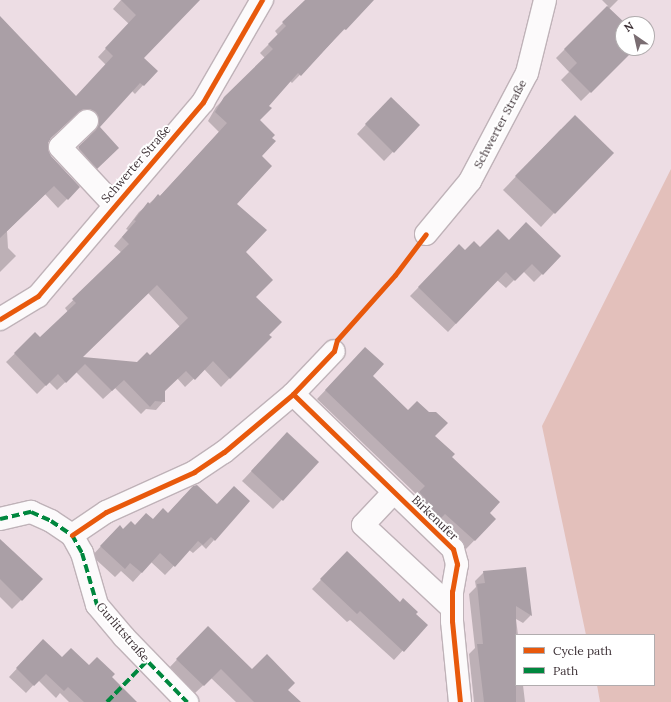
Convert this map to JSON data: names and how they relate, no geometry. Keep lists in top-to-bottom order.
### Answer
{
  "streets": {
    "street": ["Schwerter Straße", "Birkenufer", "Gurlittstraße"]
  },
  "legend": ["Cycle path", "Path"],
  "north": "top left"
}
